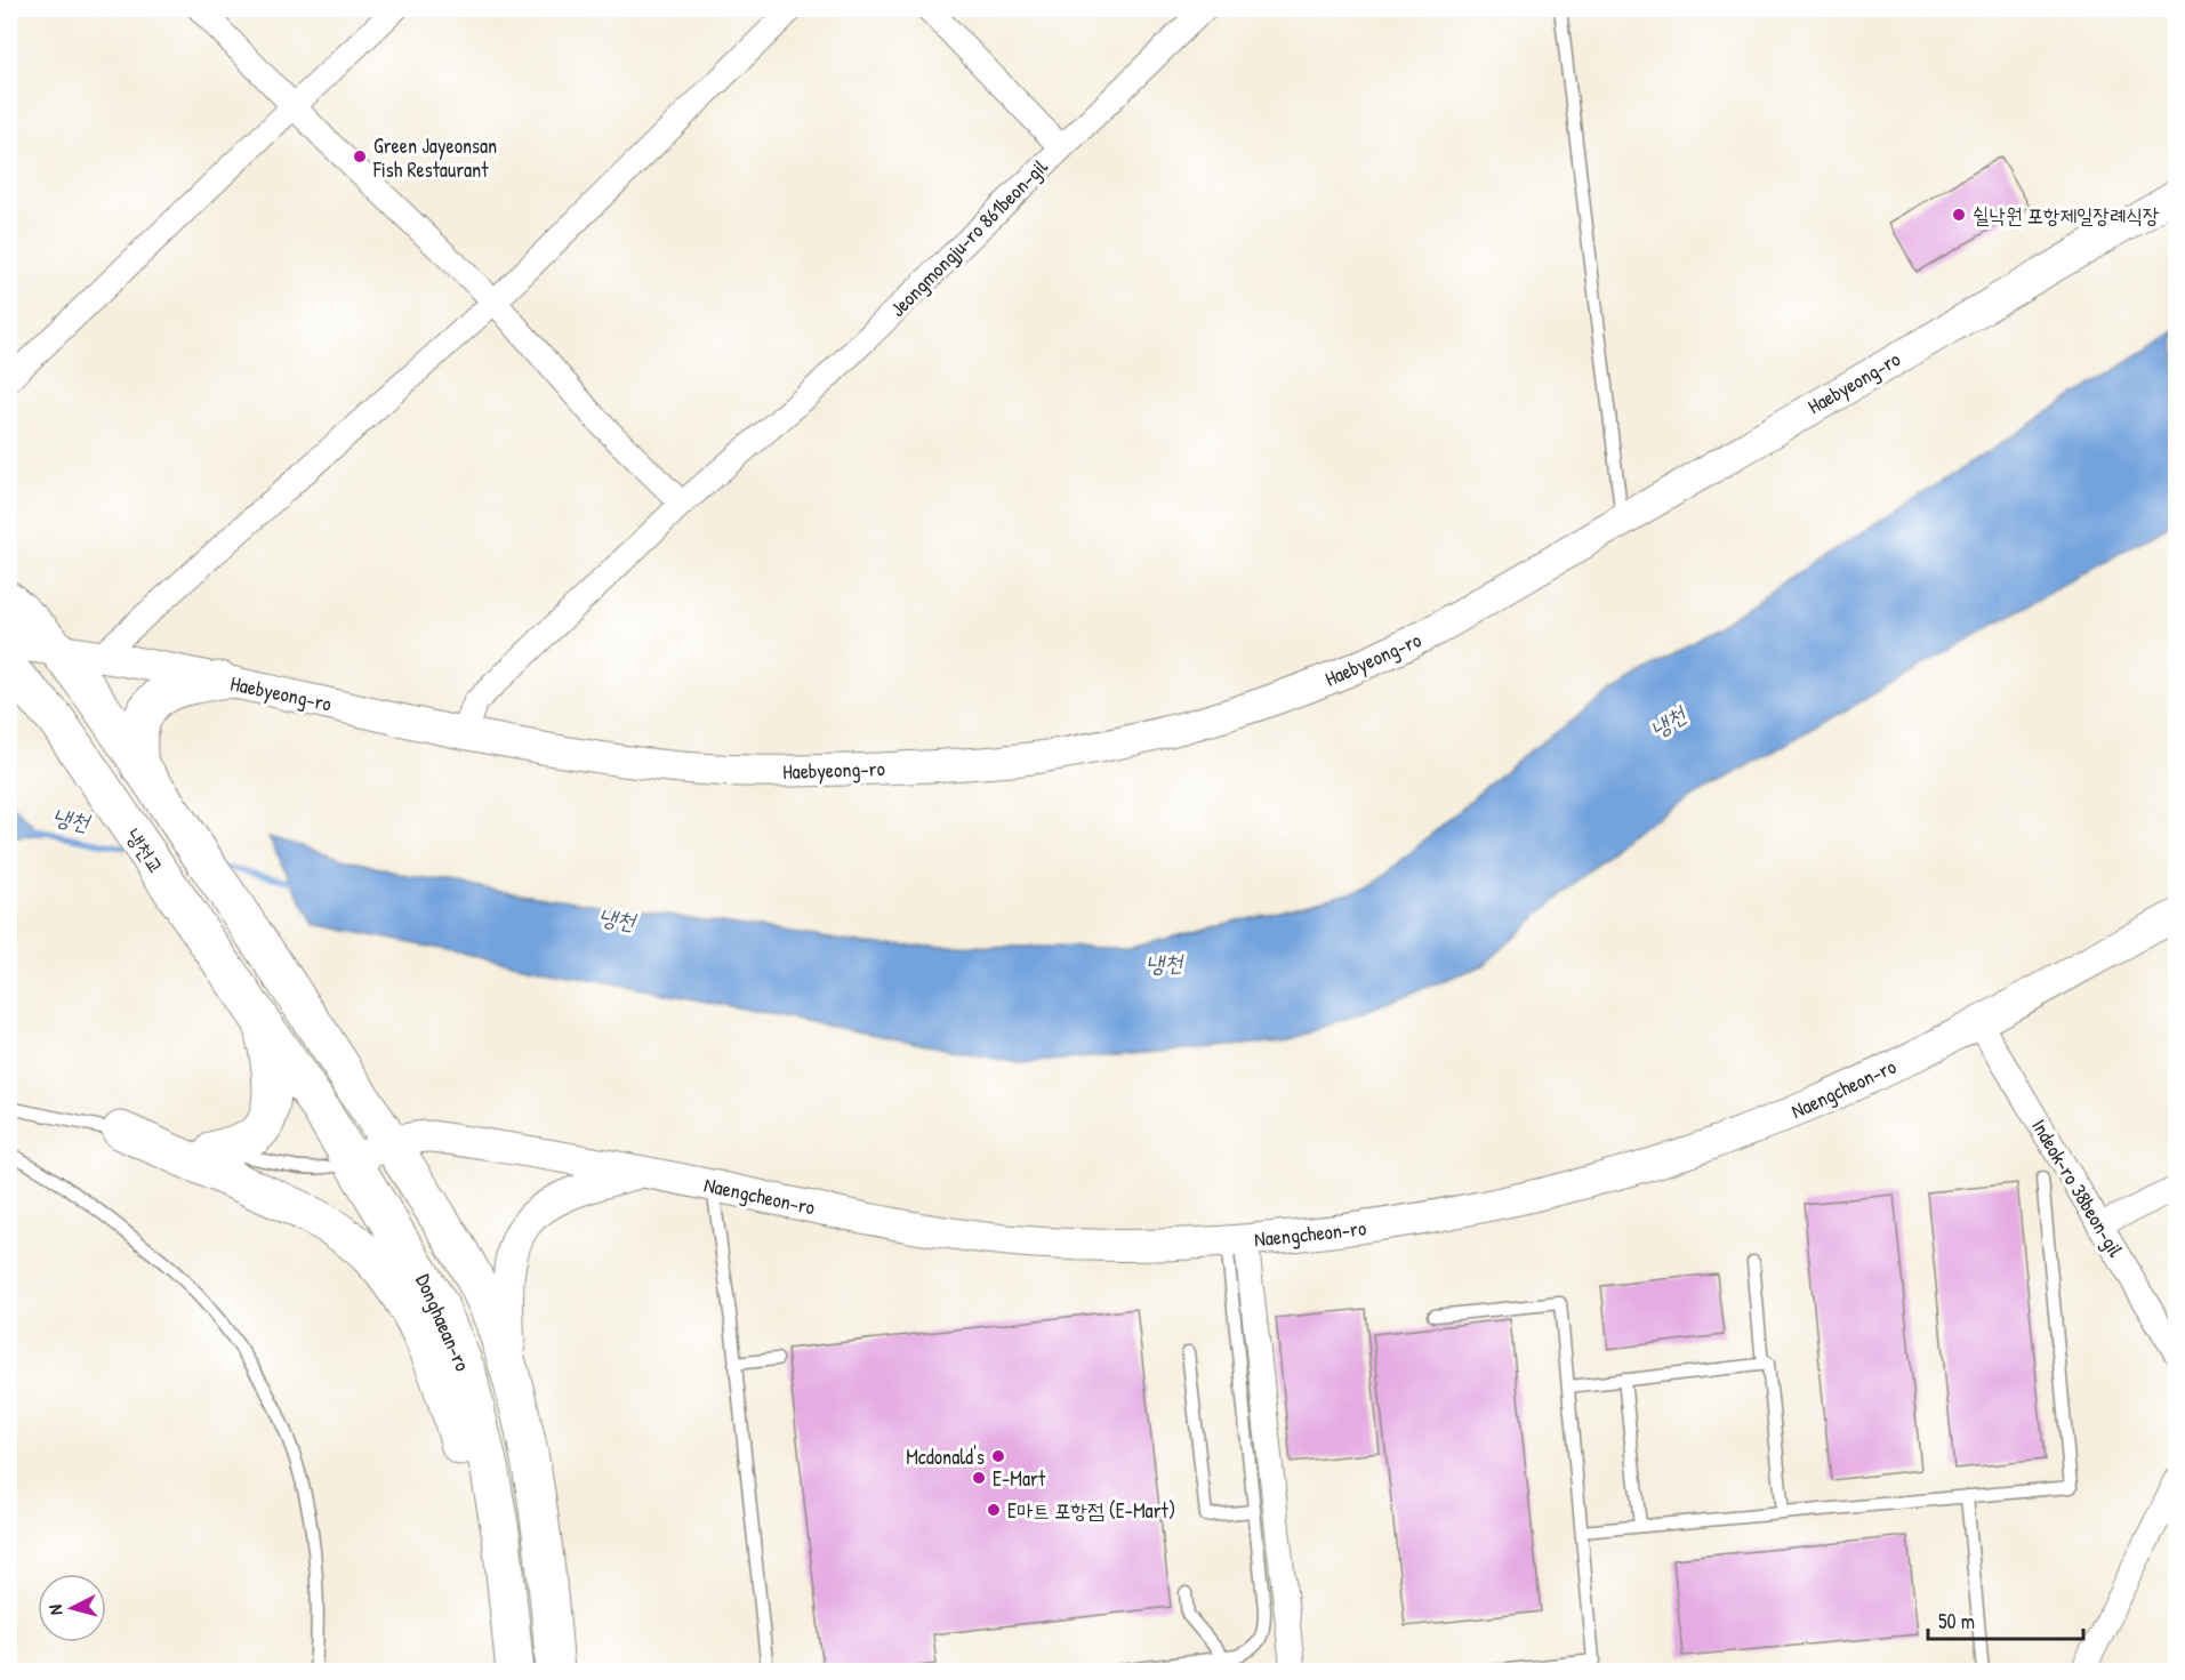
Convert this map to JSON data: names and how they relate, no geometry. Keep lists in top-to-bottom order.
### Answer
{
  "streets": {
    "main road": ["냉천교", "Donghaean-ro"],
    "street": [
      "Jeongmongju-ro 861beon-gil",
      "Haebyeong-ro",
      "Naengcheon-ro",
      "Indeok-ro 38beon-gil"
    ]
  },
  "crossings": [
    ["냉천교", "Donghaean-ro"],
    ["Naengcheon-ro", "Indeok-ro 38beon-gil"],
    ["Naengcheon-ro", "Donghaean-ro"]
  ],
  "water": ["냉천"],
  "places": [
    "Green Jayeonsan Fish Restaurant",
    "쉴낙원 포항제일장례식장",
    "Mcdonald's",
    "E-Mart",
    "E마트 포항점 (E-Mart)"
  ],
  "scale_bar": "50 m",
  "north": "left"
}
